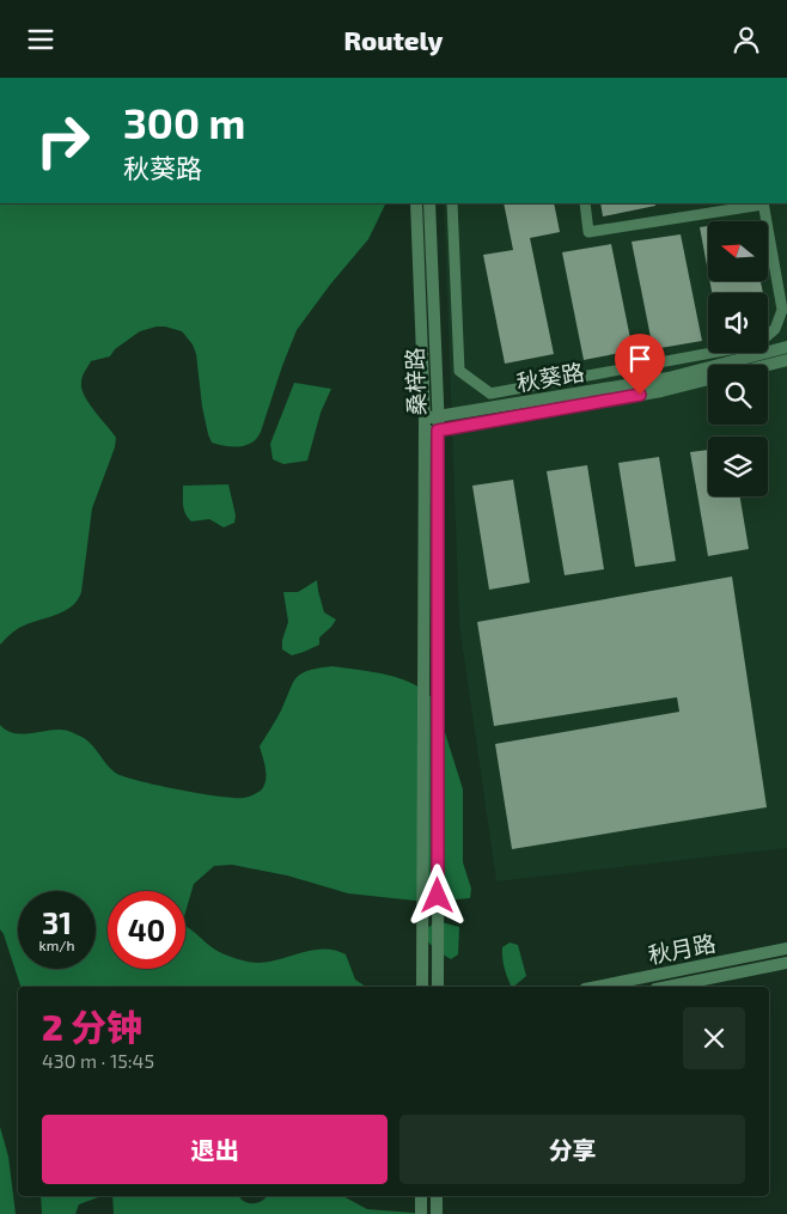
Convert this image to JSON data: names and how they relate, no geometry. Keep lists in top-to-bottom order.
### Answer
{
  "streets": {
    "street": ["秋葵路", "桑梓路", "秋月路"]
  },
  "crossings": [
    ["秋葵路", "桑梓路"]
  ],
  "north": "left",
  "page": {
    "header": "Routely",
    "turn": ["300 m", "秋葵路"],
    "speed": "31 km/h",
    "limit": "40",
    "heading": ["2 分钟", "430 m · 15:45"],
    "buttons": ["退出", "分享"]
  }
}
